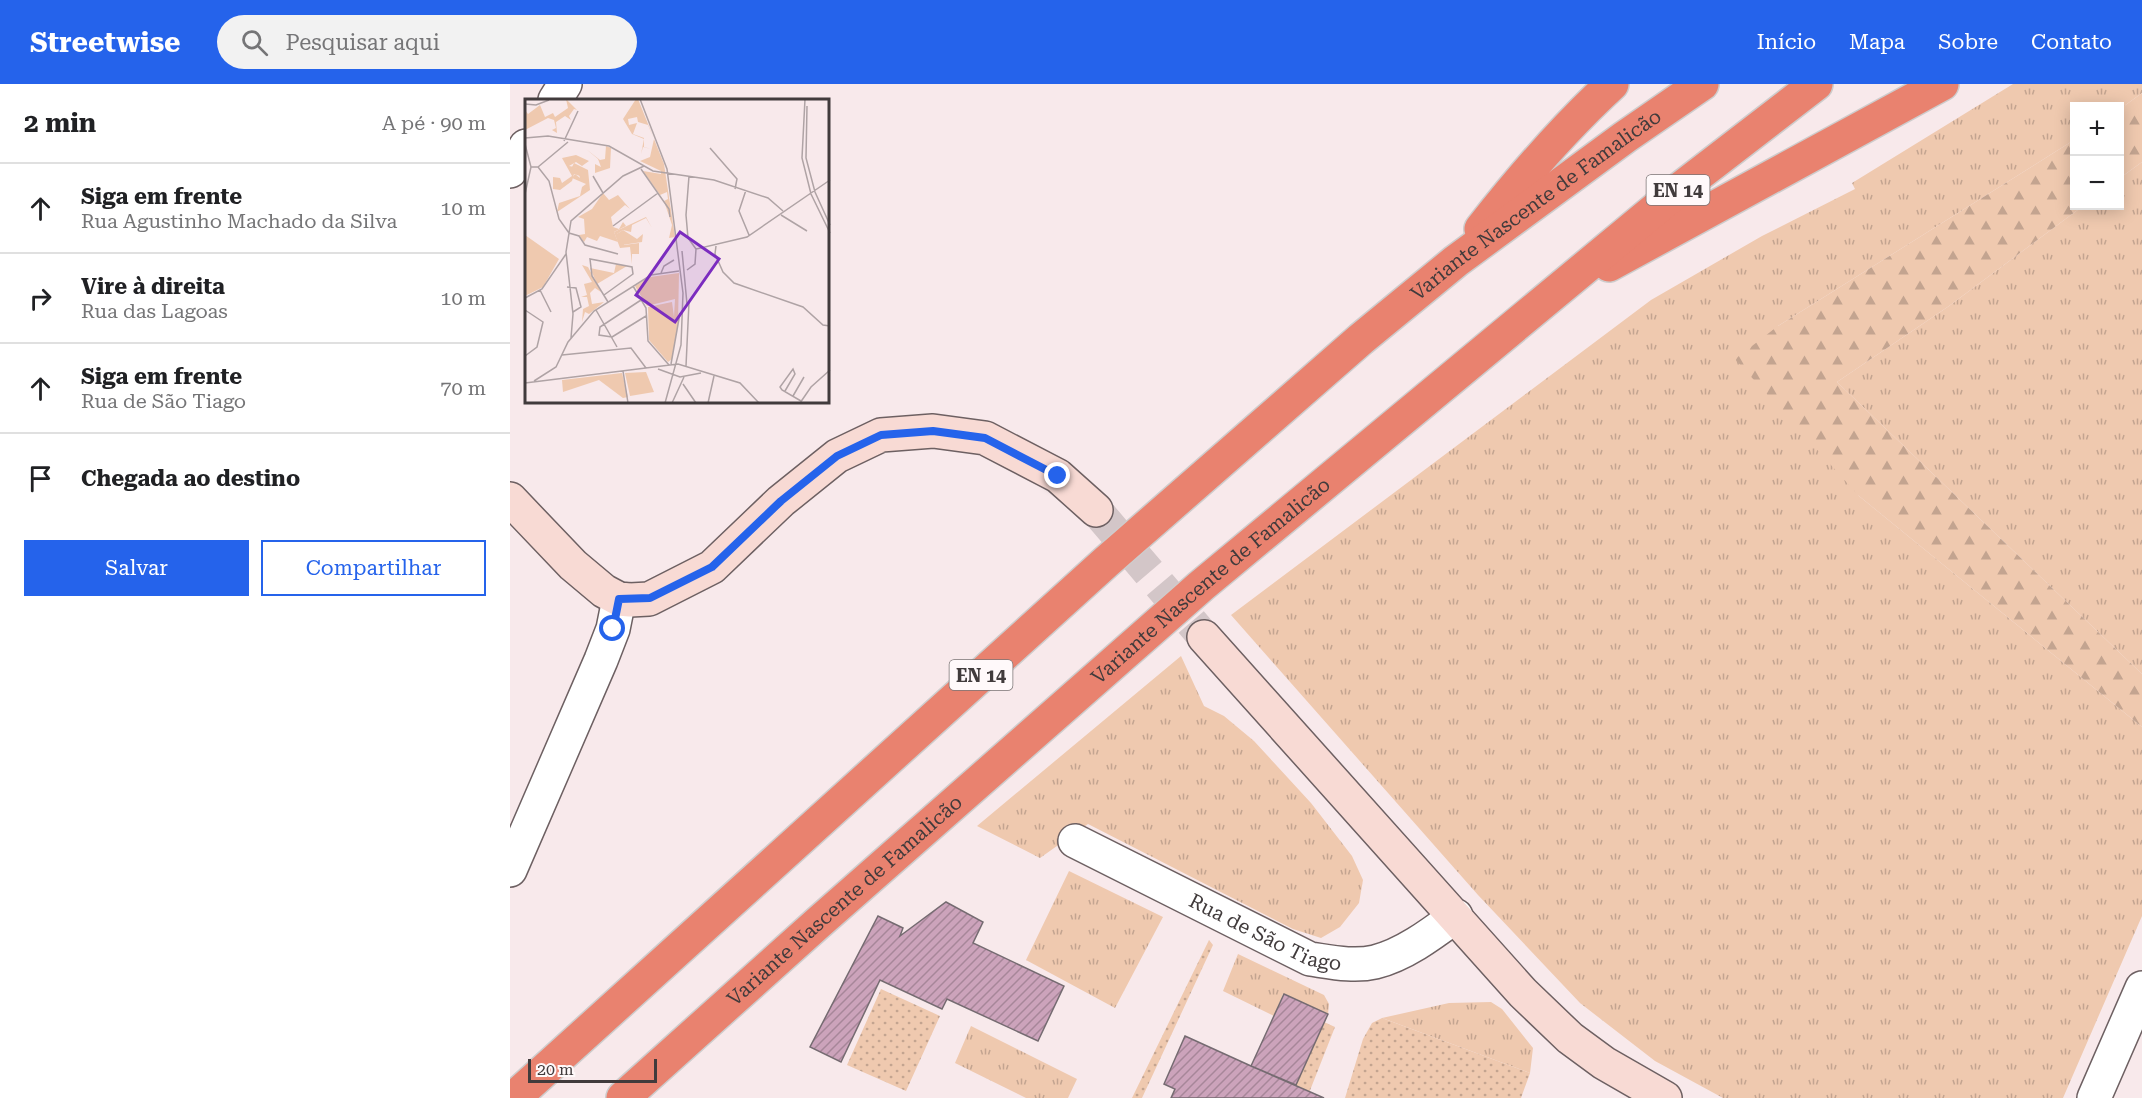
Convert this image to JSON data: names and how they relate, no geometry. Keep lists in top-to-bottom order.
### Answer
{
  "streets": {
    "highway": ["EN 14", "Variante Nascente de Famalicão"],
    "street": ["Rua de São Tiago"]
  },
  "scale_bar": "20 m",
  "page": {
    "header": "Streetwise",
    "search": "Pesquisar aqui",
    "nav": [
      "Início",
      "Mapa",
      "Sobre",
      "Contato"
    ],
    "heading": ["2 min", "A pé · 90 m"],
    "map_buttons": ["+", "−"],
    "list": [
      ["Siga em frente", "Rua Agustinho Machado da Silva", "10 m"],
      ["Vire à direita", "Rua das Lagoas", "10 m"],
      ["Siga em frente", "Rua de São Tiago", "70 m"],
      "Chegada ao destino"
    ],
    "buttons": ["Salvar", "Compartilhar"],
    "scale": "20 m"
  }
}
